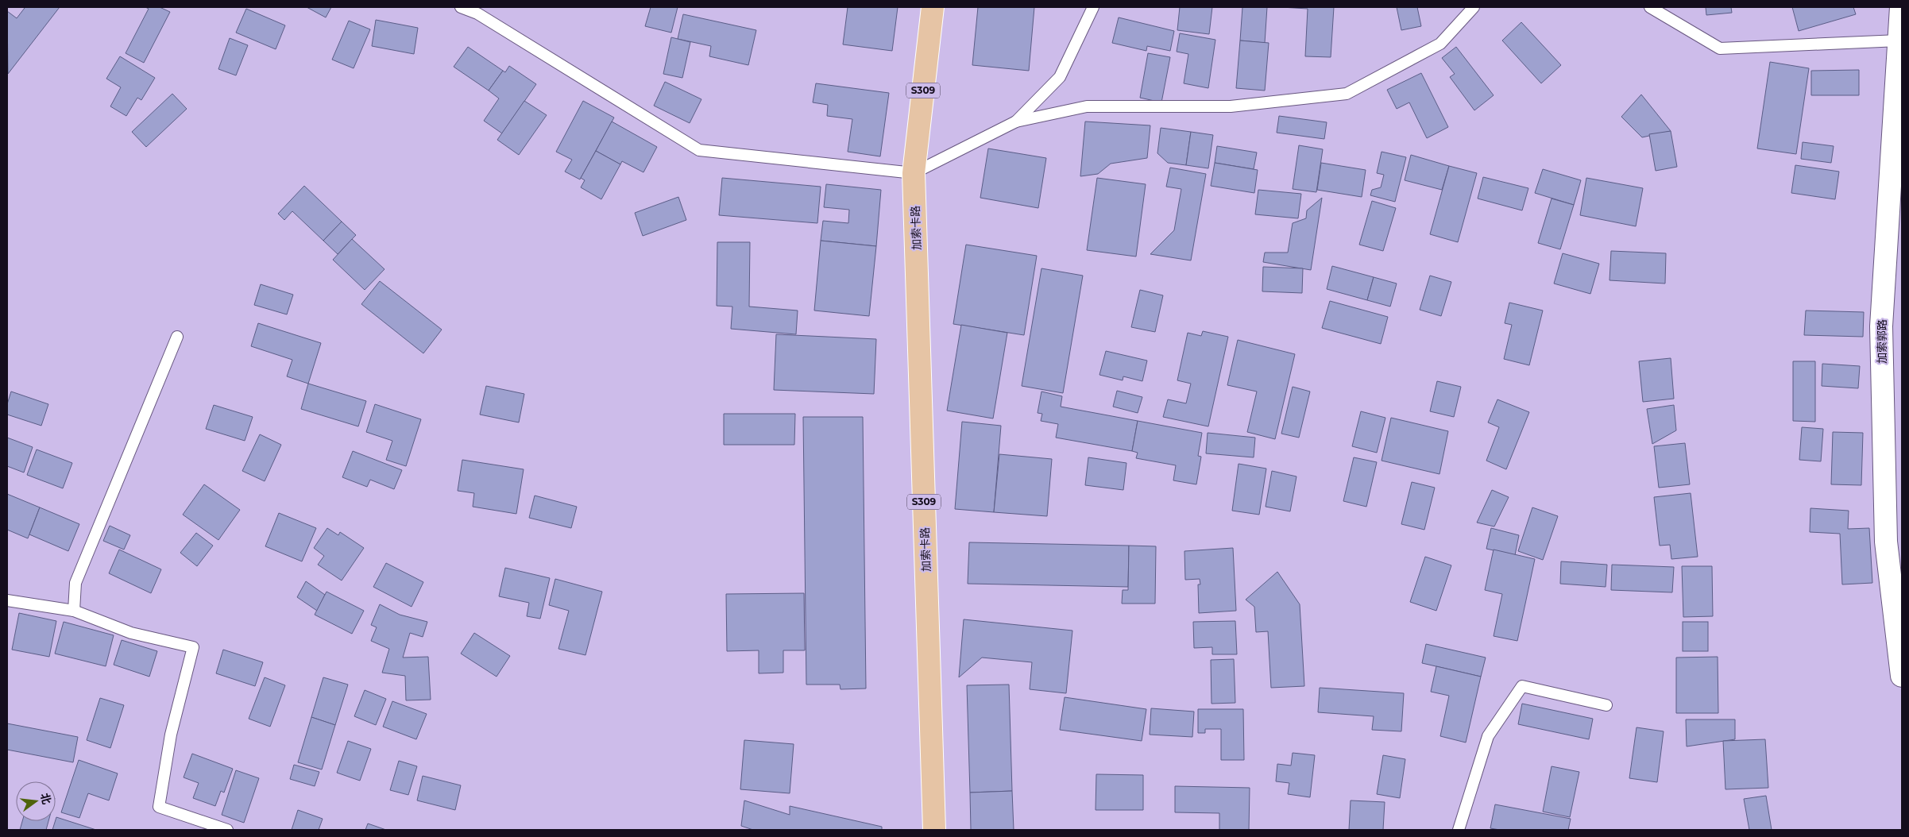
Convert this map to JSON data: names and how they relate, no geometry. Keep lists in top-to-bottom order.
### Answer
{
  "streets": {
    "main road": ["S309", "加索卡路"],
    "street": ["加索郭路"]
  },
  "crossings": [
    ["S309", "加索卡路"]
  ],
  "north": "right"
}
